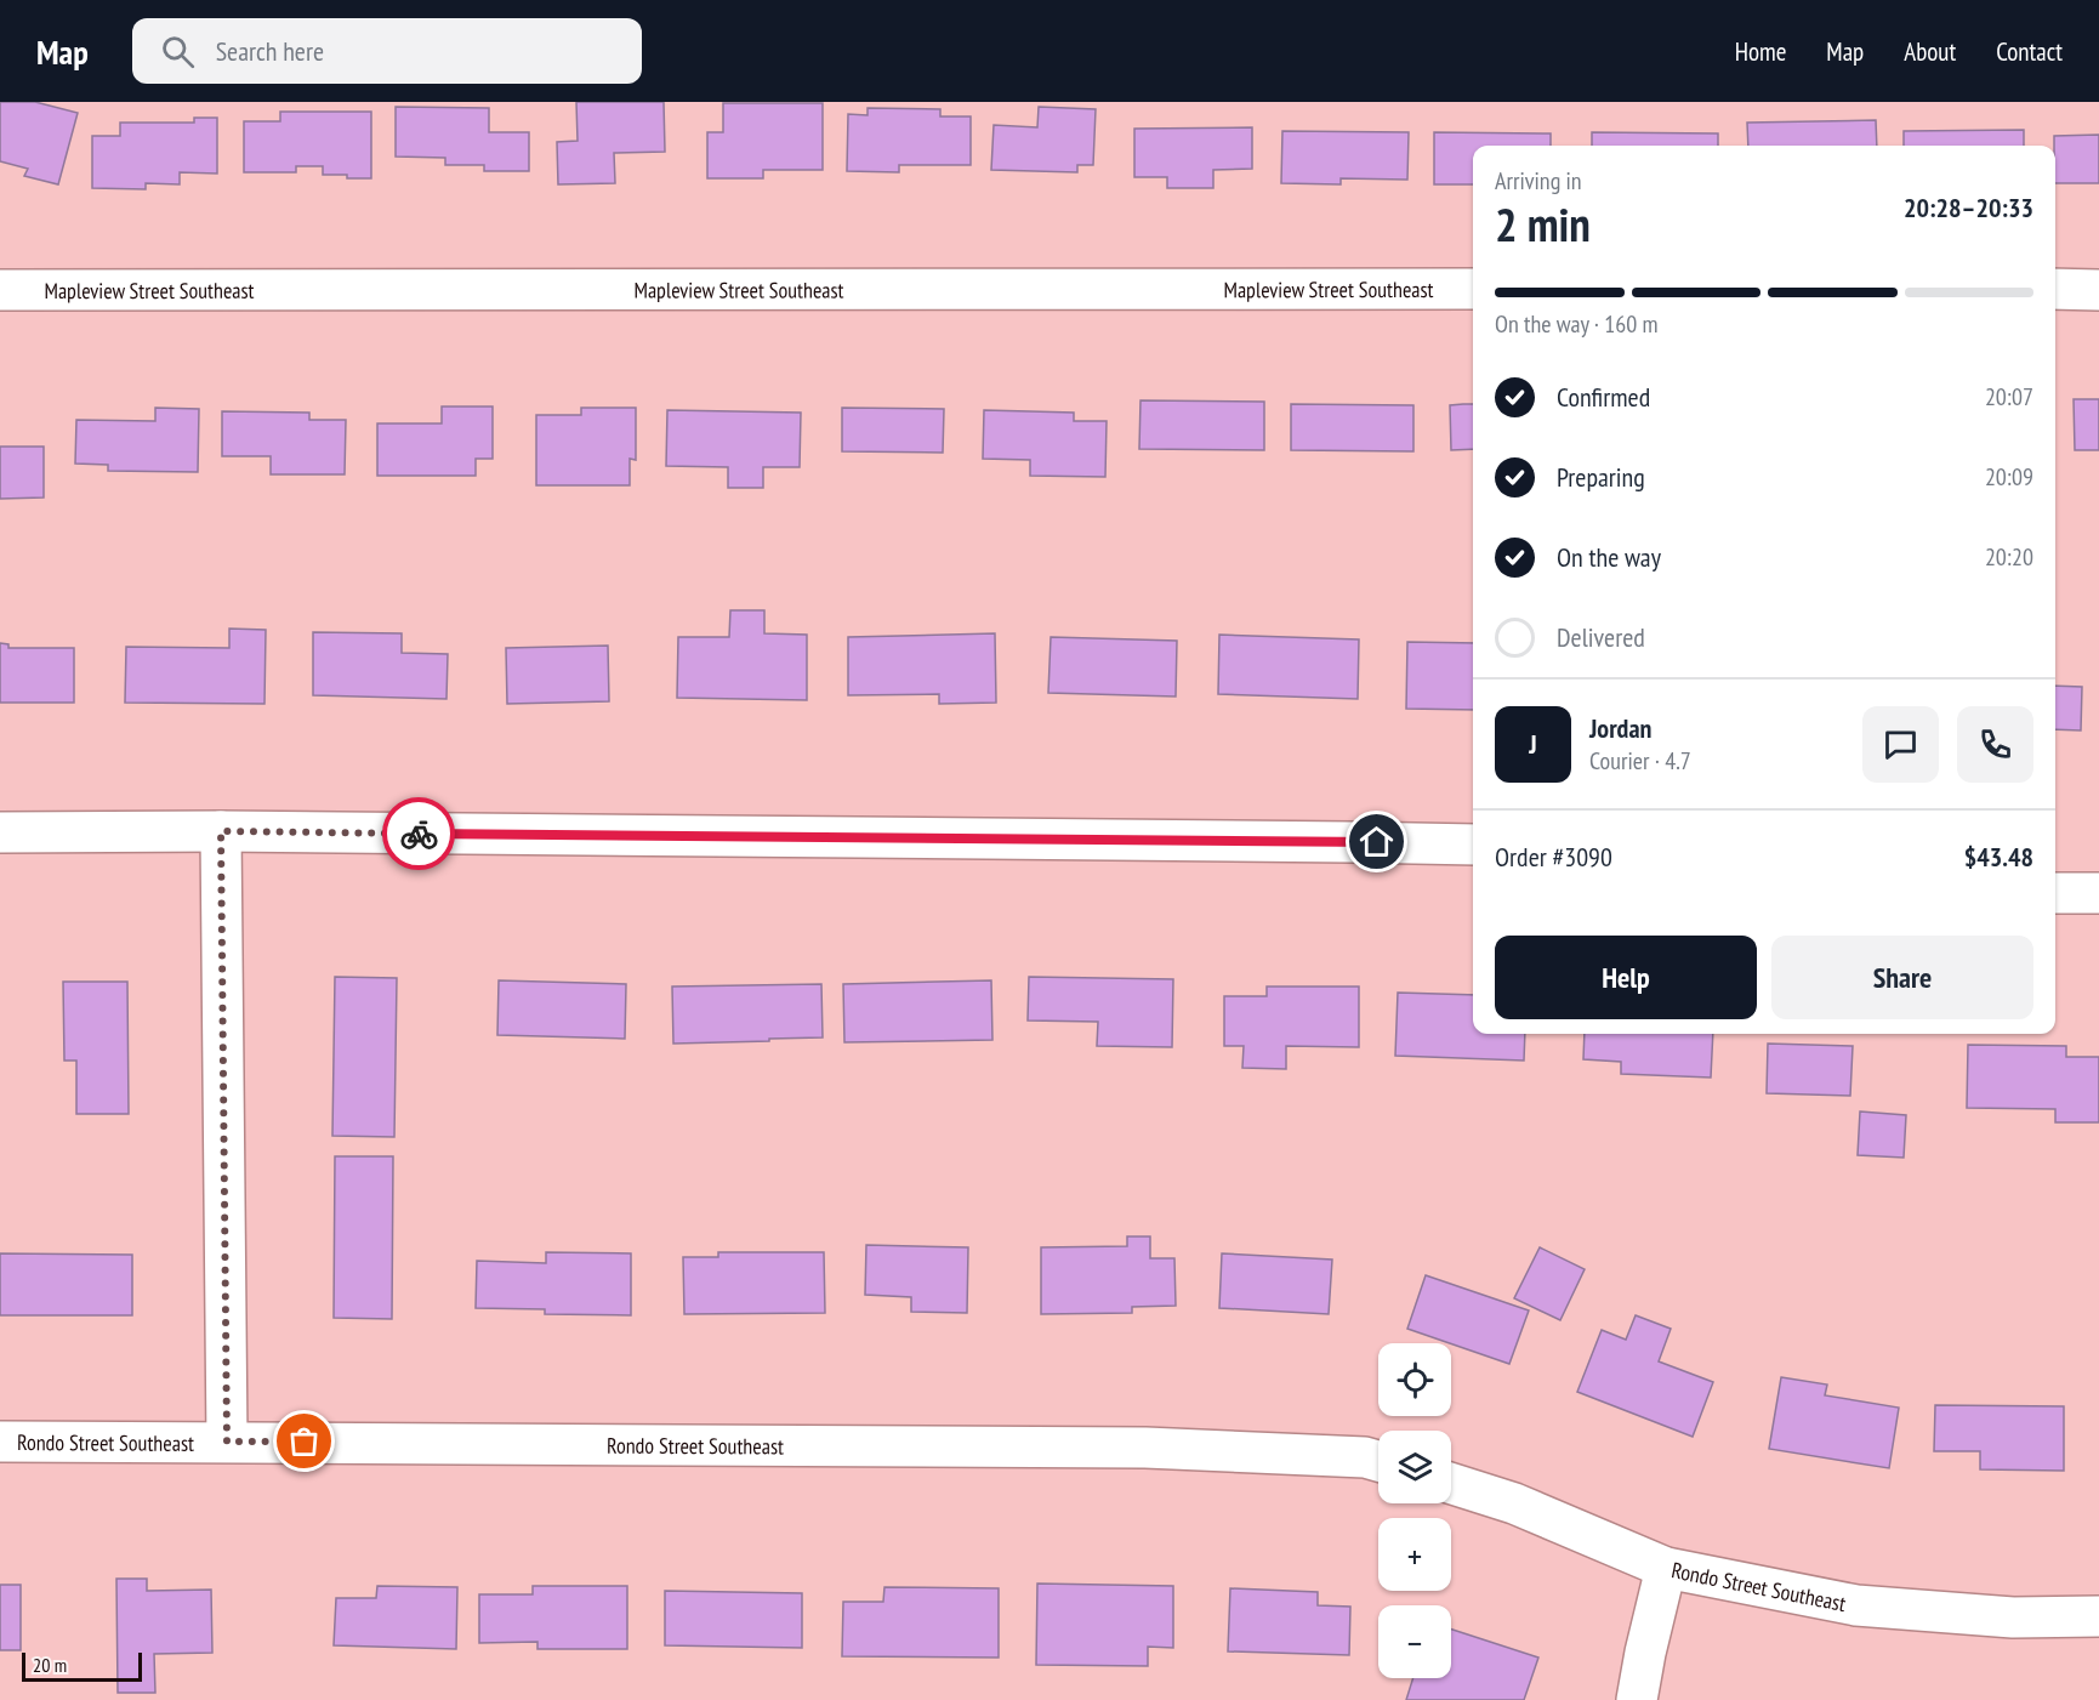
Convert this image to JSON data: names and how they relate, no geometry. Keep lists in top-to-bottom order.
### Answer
{
  "streets": {
    "street": ["Mapleview Street Southeast", "Rondo Street Southeast"]
  },
  "scale_bar": "20 m",
  "page": {
    "header": "Map",
    "search": "Search here",
    "nav": [
      "Home",
      "Map",
      "About",
      "Contact"
    ],
    "heading": ["2 min", "Arriving in", "20:28–20:33"],
    "panel": [
      "Jordan",
      "Courier · 4.7",
      "Order #3090",
      "$43.48"
    ],
    "bar": "On the way · 160 m",
    "list": [
      ["Confirmed", "20:07"],
      ["Preparing", "20:09"],
      ["On the way", "20:20"],
      "Delivered"
    ],
    "round": "J",
    "buttons": ["Help", "Share"],
    "map_buttons": ["+", "−"],
    "scale": "20 m"
  }
}
